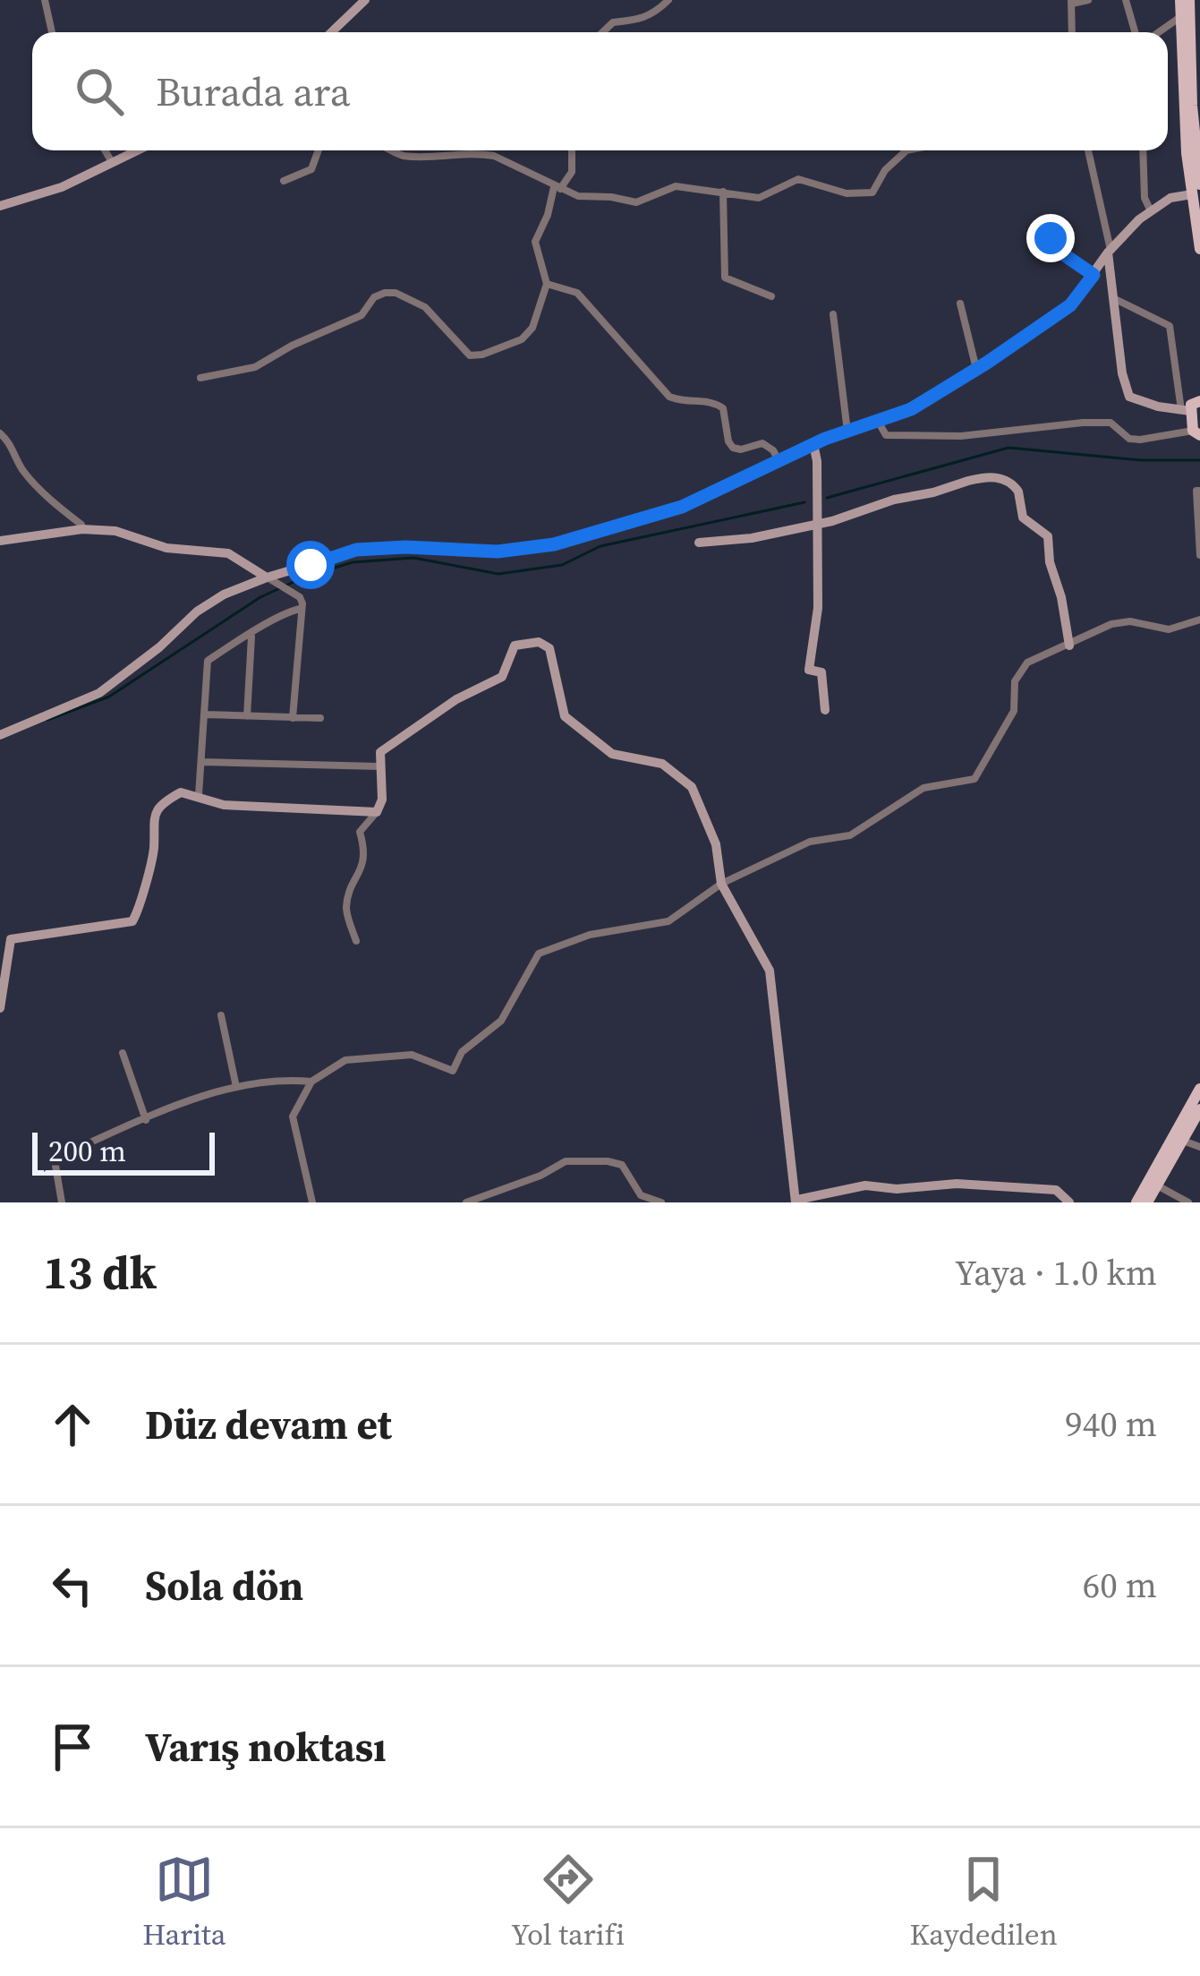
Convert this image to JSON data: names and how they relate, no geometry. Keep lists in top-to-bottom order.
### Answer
{
  "scale_bar": "200 m",
  "page": {
    "search": "Burada ara",
    "scale": "200 m",
    "heading": ["13 dk", "Yaya · 1.0 km"],
    "list": [
      ["Düz devam et", "940 m"],
      ["Sola dön", "60 m"],
      "Varış noktası"
    ],
    "nav": ["Harita", "Yol tarifi", "Kaydedilen"]
  }
}
